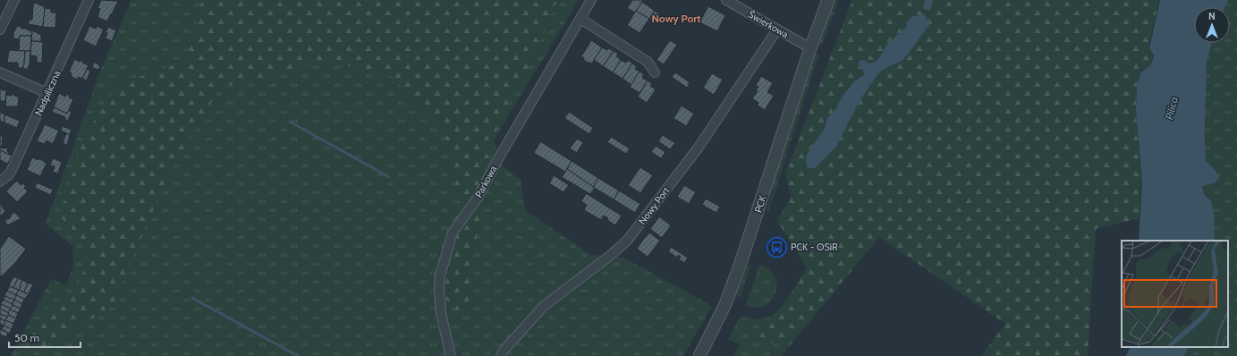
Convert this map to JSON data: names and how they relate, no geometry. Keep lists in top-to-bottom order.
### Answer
{
  "streets": {
    "street": [
      "Świerkowa",
      "Nadpiliczna",
      "Parkowa",
      "PCK",
      "Nowy Port"
    ]
  },
  "crossings": [
    ["Świerkowa", "PCK"],
    ["Świerkowa", "Nowy Port"]
  ],
  "districts": ["Nowy Port"],
  "water": ["Pilica"],
  "places": {
    "bus stop": ["PCK - OSiR"]
  },
  "scale_bar": "50 m",
  "north": "top"
}
